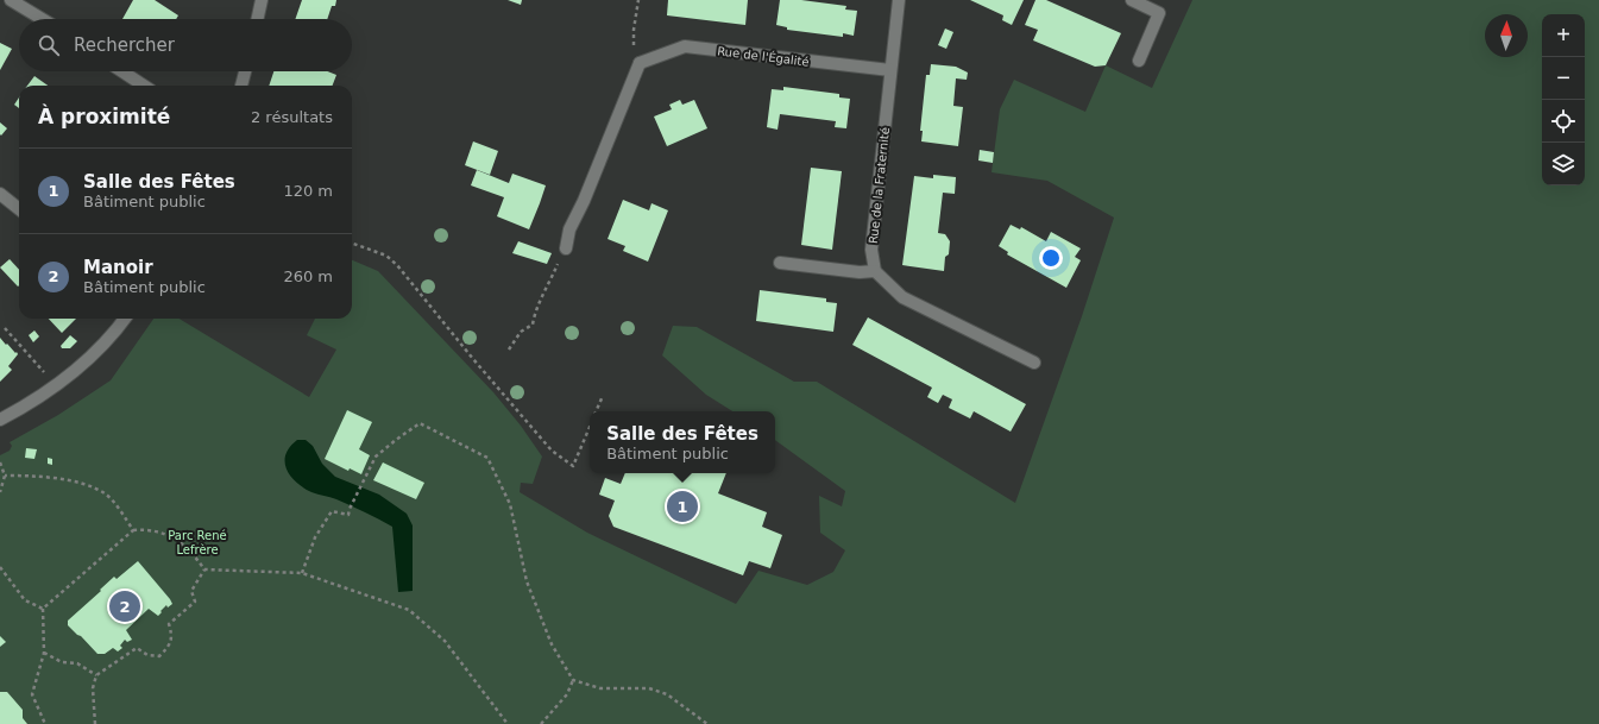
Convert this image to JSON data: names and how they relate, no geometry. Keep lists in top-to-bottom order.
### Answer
{
  "streets": {
    "street": ["Rue de l'Égalité", "Rue de la Fraternité"]
  },
  "crossings": [
    ["Rue de l'Égalité", "Rue de la Fraternité"]
  ],
  "parks": ["Parc René Lefrère"],
  "north": "top",
  "page": {
    "map_buttons": ["+", "−"],
    "search": "Rechercher",
    "heading": ["À proximité", "2 résultats"],
    "list": [
      {
        "mark": "1",
        "name": "Salle des Fêtes",
        "note": "Bâtiment public",
        "value": "120 m"
      },
      {
        "mark": "2",
        "name": "Manoir",
        "note": "Bâtiment public",
        "value": "260 m"
      }
    ],
    "popup": ["Salle des Fêtes", "Bâtiment public"],
    "pins": ["1", "2"]
  }
}
